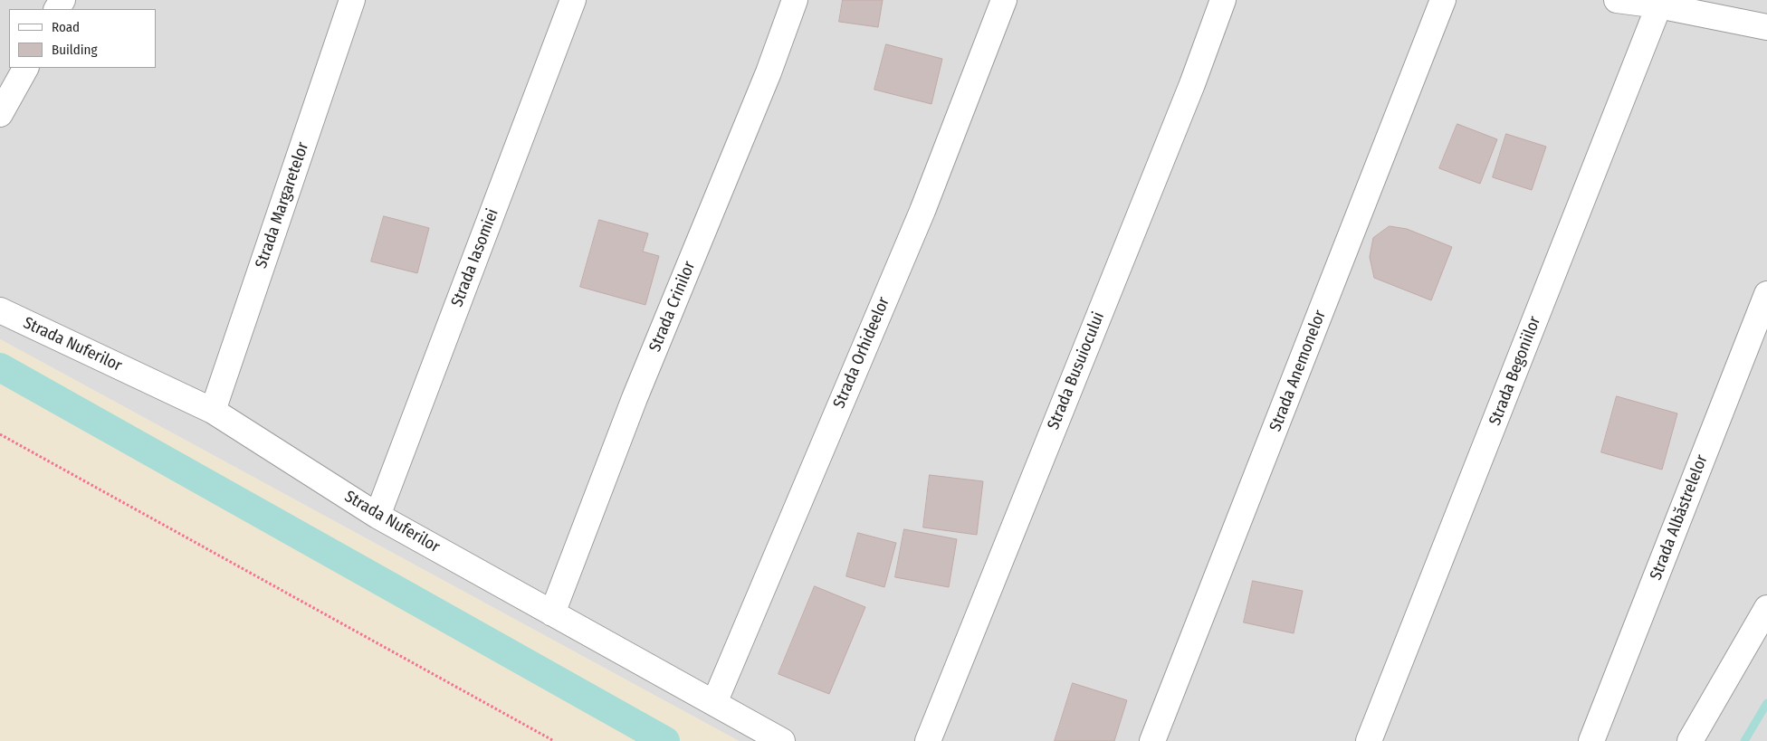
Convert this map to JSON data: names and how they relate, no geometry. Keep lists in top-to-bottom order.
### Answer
{
  "streets": {
    "street": [
      "Strada Margaretelor",
      "Strada Iasomiei",
      "Strada Crinilor",
      "Strada Nuferilor",
      "Strada Orhideelor",
      "Strada Busuiocului",
      "Strada Anemonelor",
      "Strada Begoniilor",
      "Strada Albăstrelelor"
    ]
  },
  "crossings": [
    ["Strada Margaretelor", "Strada Nuferilor"],
    ["Strada Iasomiei", "Strada Nuferilor"],
    ["Strada Crinilor", "Strada Nuferilor"],
    ["Strada Nuferilor", "Strada Orhideelor"]
  ],
  "legend": ["Road", "Building"]
}
